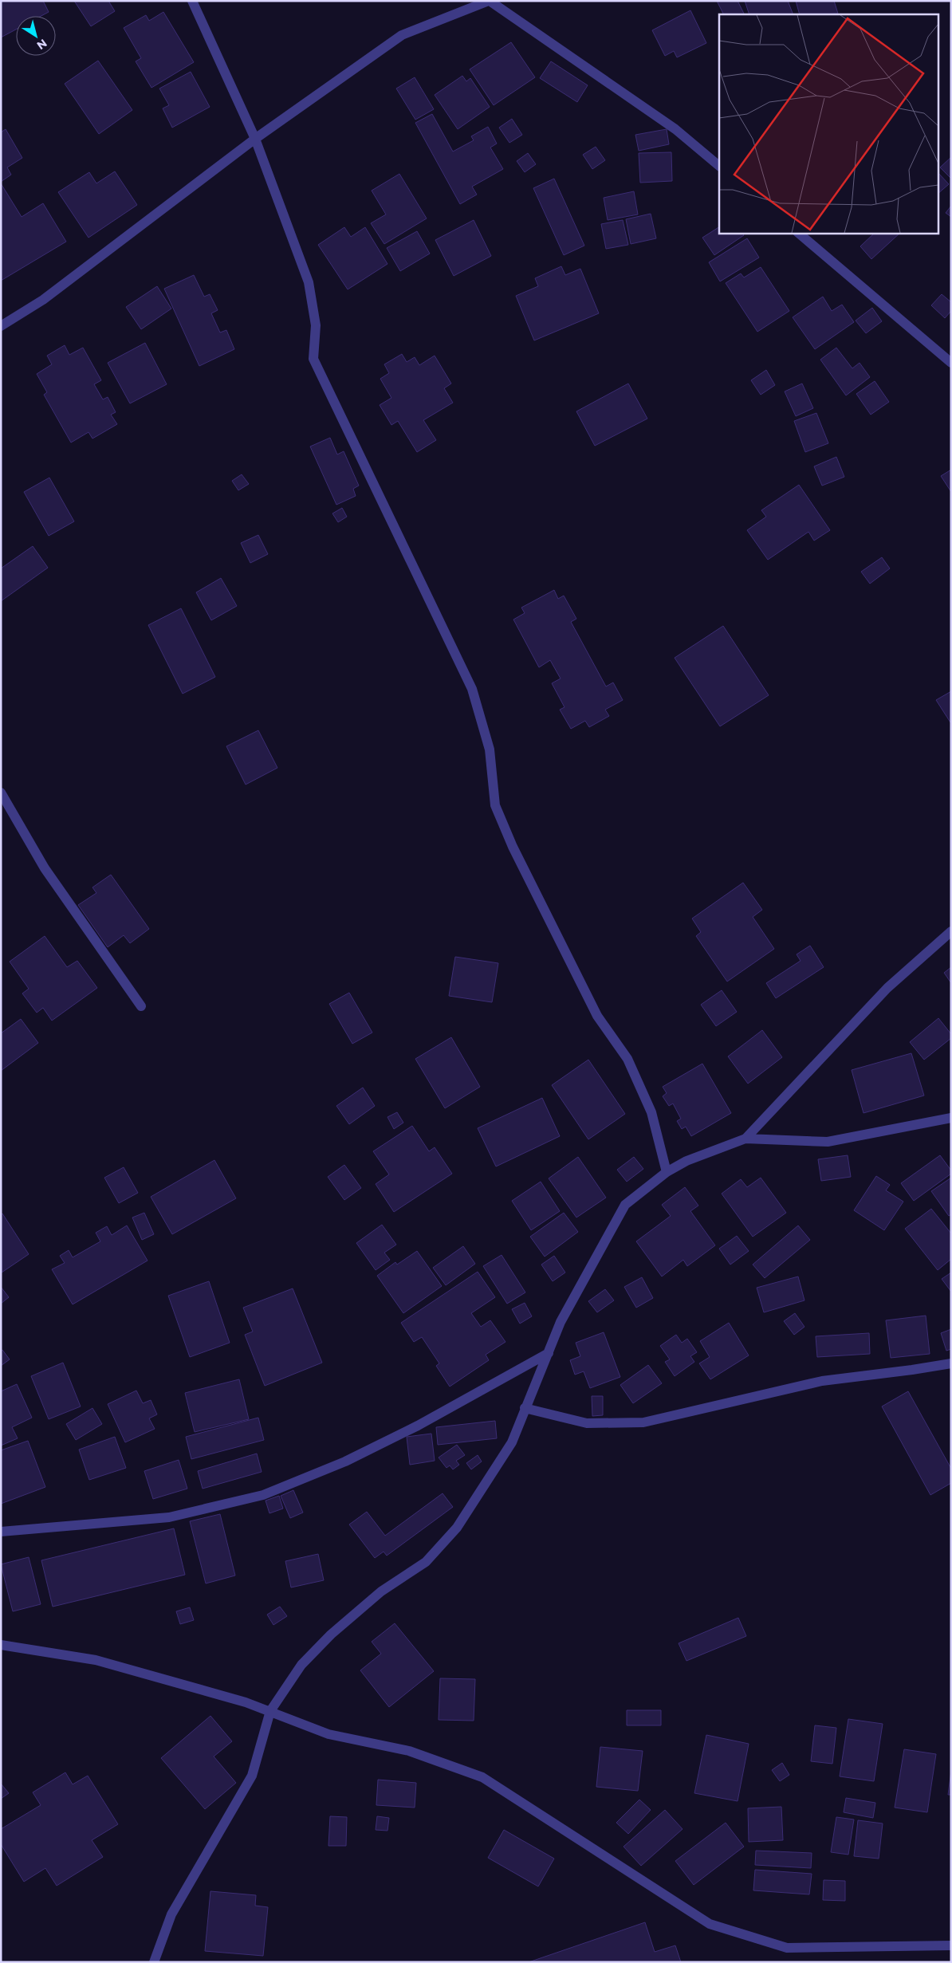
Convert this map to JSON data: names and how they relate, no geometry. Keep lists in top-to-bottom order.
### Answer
{
  "north": "bottom right"
}
